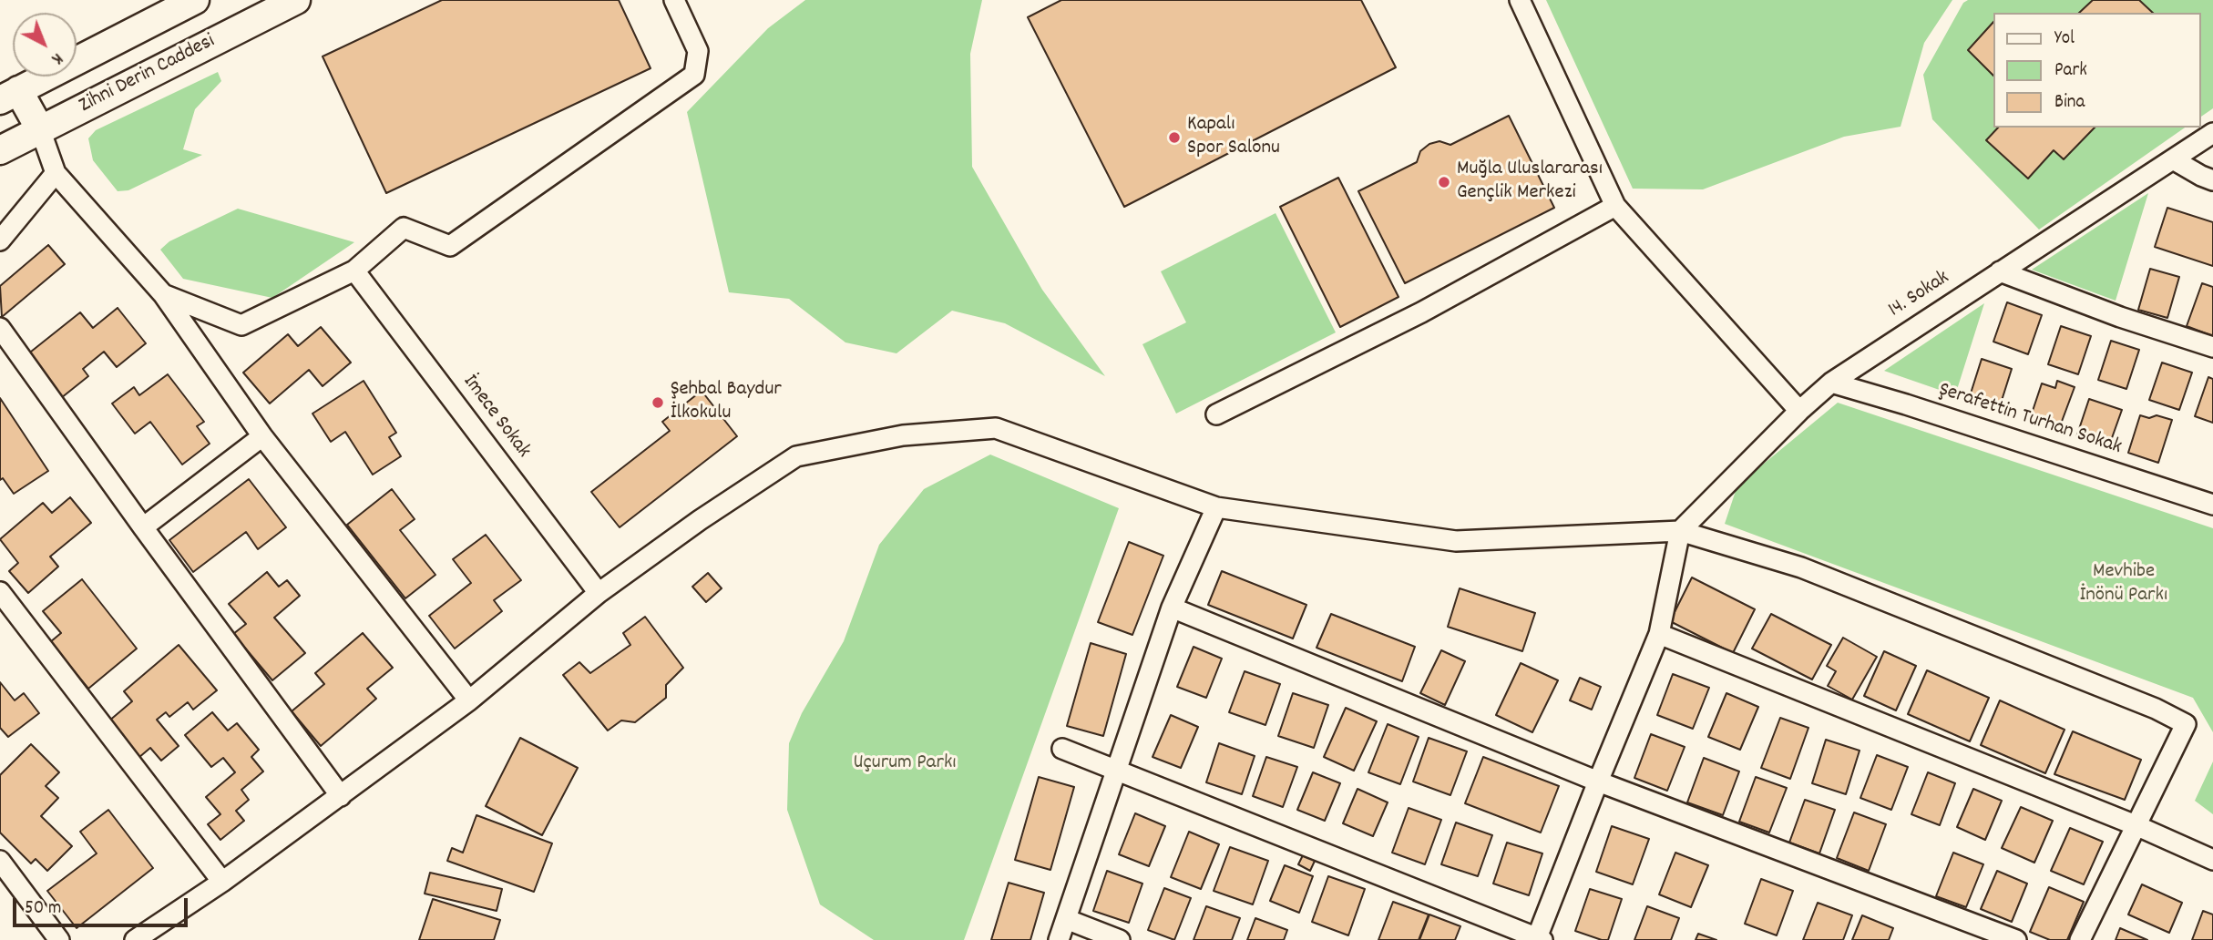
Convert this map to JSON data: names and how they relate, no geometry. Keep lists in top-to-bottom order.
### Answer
{
  "streets": {
    "main road": ["Zihni Derin Caddesi"],
    "street": ["14. Sokak", "İmece Sokak", "Şerafettin Turhan Sokak"]
  },
  "crossings": [
    ["14. Sokak", "Şerafettin Turhan Sokak"]
  ],
  "parks": ["Mevhibe İnönü Parkı", "Uçurum Parkı"],
  "places": ["Kapalı Spor Salonu", "Muğla Uluslararası Gençlik Merkezi", "Şehbal Baydur İlkokulu"],
  "legend": ["Yol", "Park", "Bina"],
  "scale_bar": "50 m",
  "north": "bottom right"
}
